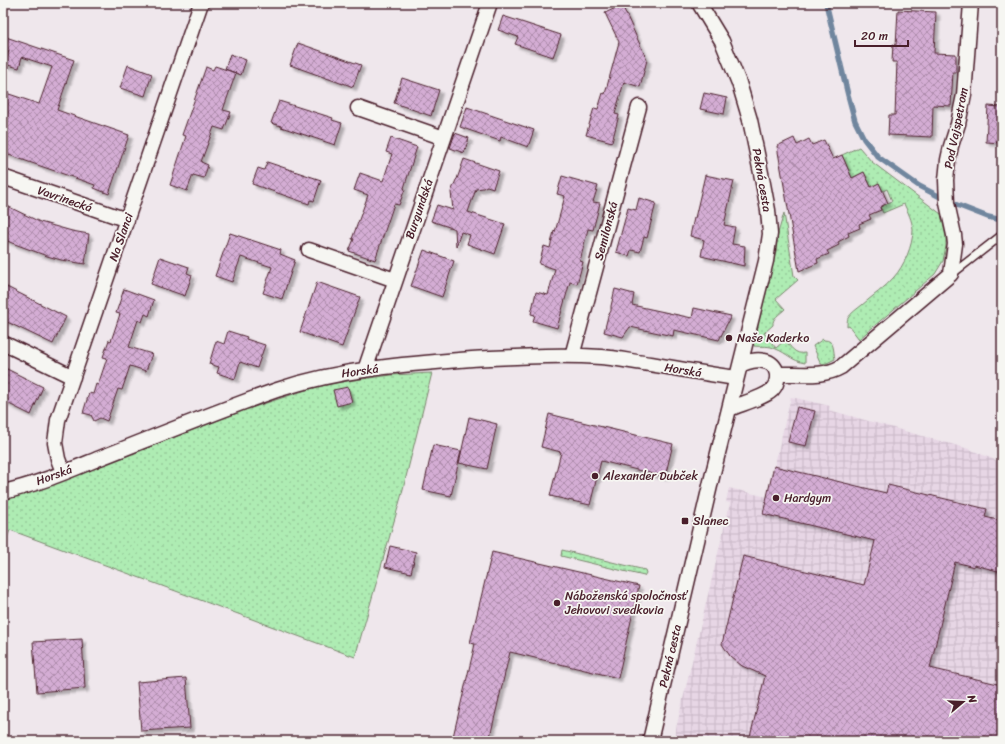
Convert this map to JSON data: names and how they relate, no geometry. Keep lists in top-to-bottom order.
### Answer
{
  "streets": {
    "street": [
      "Pod Vajspetrom",
      "Pekná cesta",
      "Vavrinecká",
      "Burgundská",
      "Semilonská",
      "Na Slanci",
      "Horská"
    ]
  },
  "crossings": [
    ["Pekná cesta", "Horská"],
    ["Vavrinecká", "Na Slanci"],
    ["Burgundská", "Horská"],
    ["Semilonská", "Horská"],
    ["Na Slanci", "Horská"]
  ],
  "places": {
    "other": [
      "Naše Kaderko",
      "Alexander Dubček",
      "Hardgym",
      "Náboženská spoločnosť Jehovovi svedkovia"
    ],
    "transit": ["Slanec"]
  },
  "scale_bar": "20 m",
  "north": "right"
}
